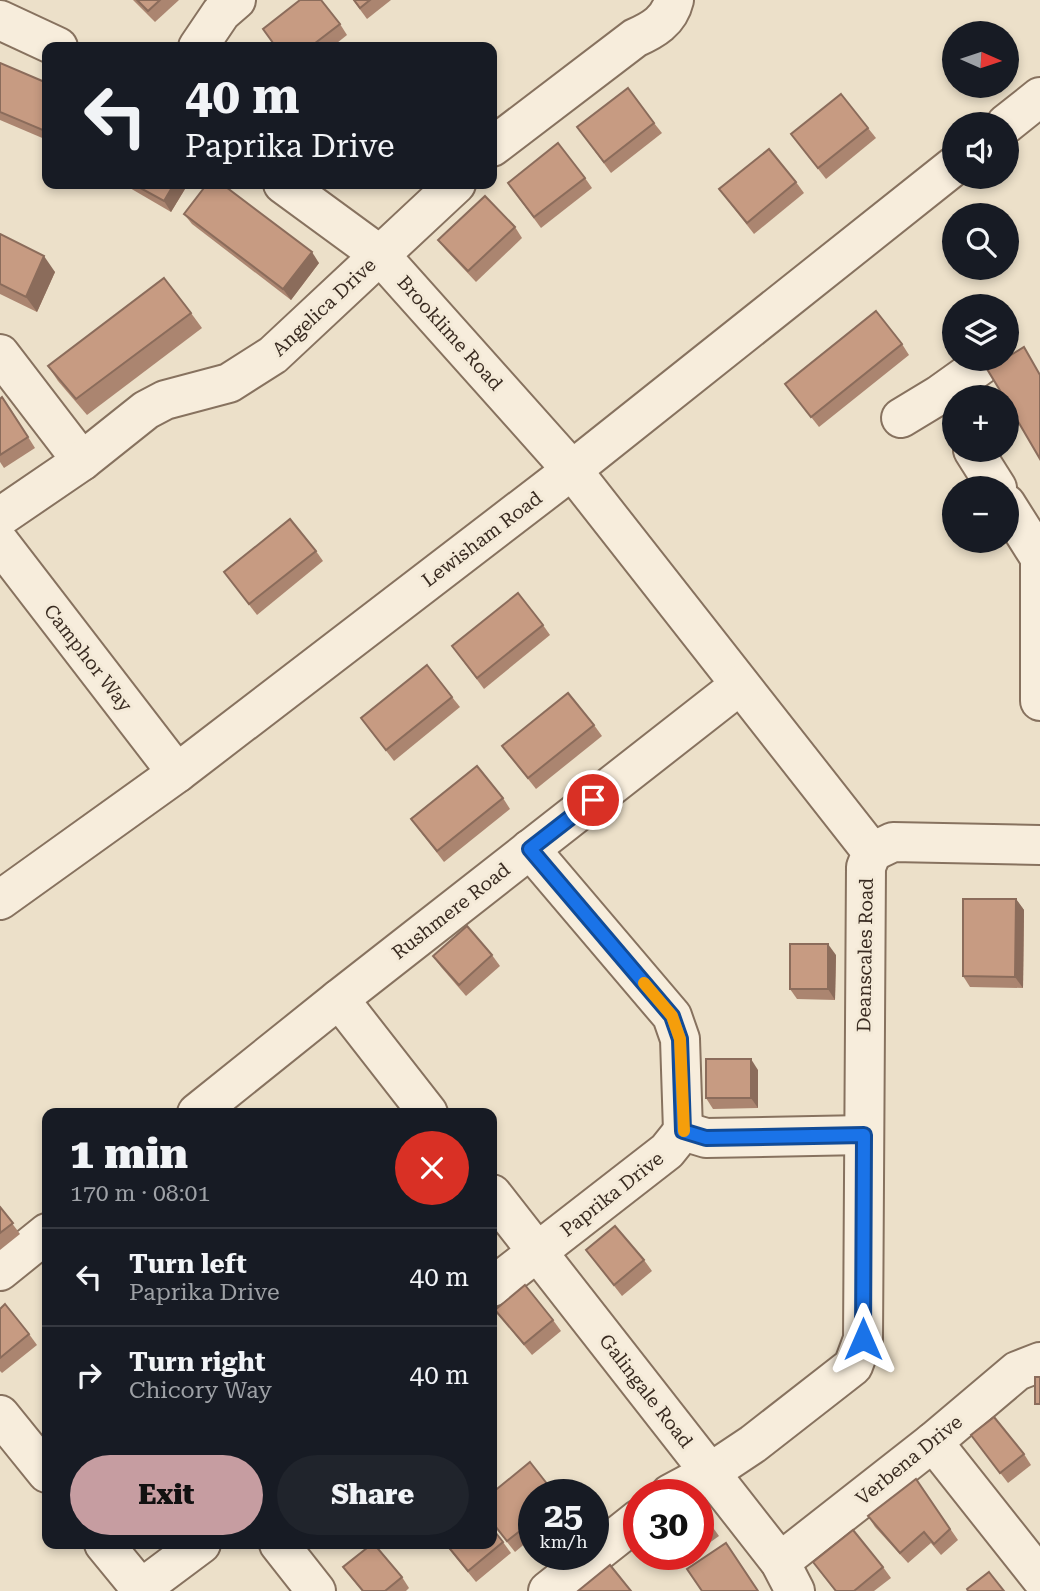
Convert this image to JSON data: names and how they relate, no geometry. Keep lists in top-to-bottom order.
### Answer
{
  "streets": {
    "street": [
      "Angelica Drive",
      "Brooklime Road",
      "Lewisham Road",
      "Camphor Way",
      "Rushmere Road",
      "Deanscales Road",
      "Paprika Drive",
      "Galingale Road",
      "Verbena Drive"
    ]
  },
  "crossings": [
    ["Angelica Drive", "Brooklime Road"],
    ["Brooklime Road", "Lewisham Road"],
    ["Brooklime Road", "Deanscales Road"],
    ["Lewisham Road", "Camphor Way"],
    ["Lewisham Road", "Deanscales Road"],
    ["Rushmere Road", "Deanscales Road"],
    ["Deanscales Road", "Galingale Road"],
    ["Paprika Drive", "Galingale Road"],
    ["Galingale Road", "Verbena Drive"]
  ],
  "north": "right",
  "page": {
    "map_buttons": ["+", "−"],
    "turn": ["40 m", "Paprika Drive"],
    "heading": ["1 min", "170 m · 08:01"],
    "list": [
      {
        "name": "Turn left",
        "note": "Paprika Drive",
        "value": "40 m"
      },
      {
        "name": "Turn right",
        "note": "Chicory Way",
        "value": "40 m"
      }
    ],
    "buttons": ["Exit", "Share"],
    "speed": "25 km/h",
    "limit": "30"
  }
}
